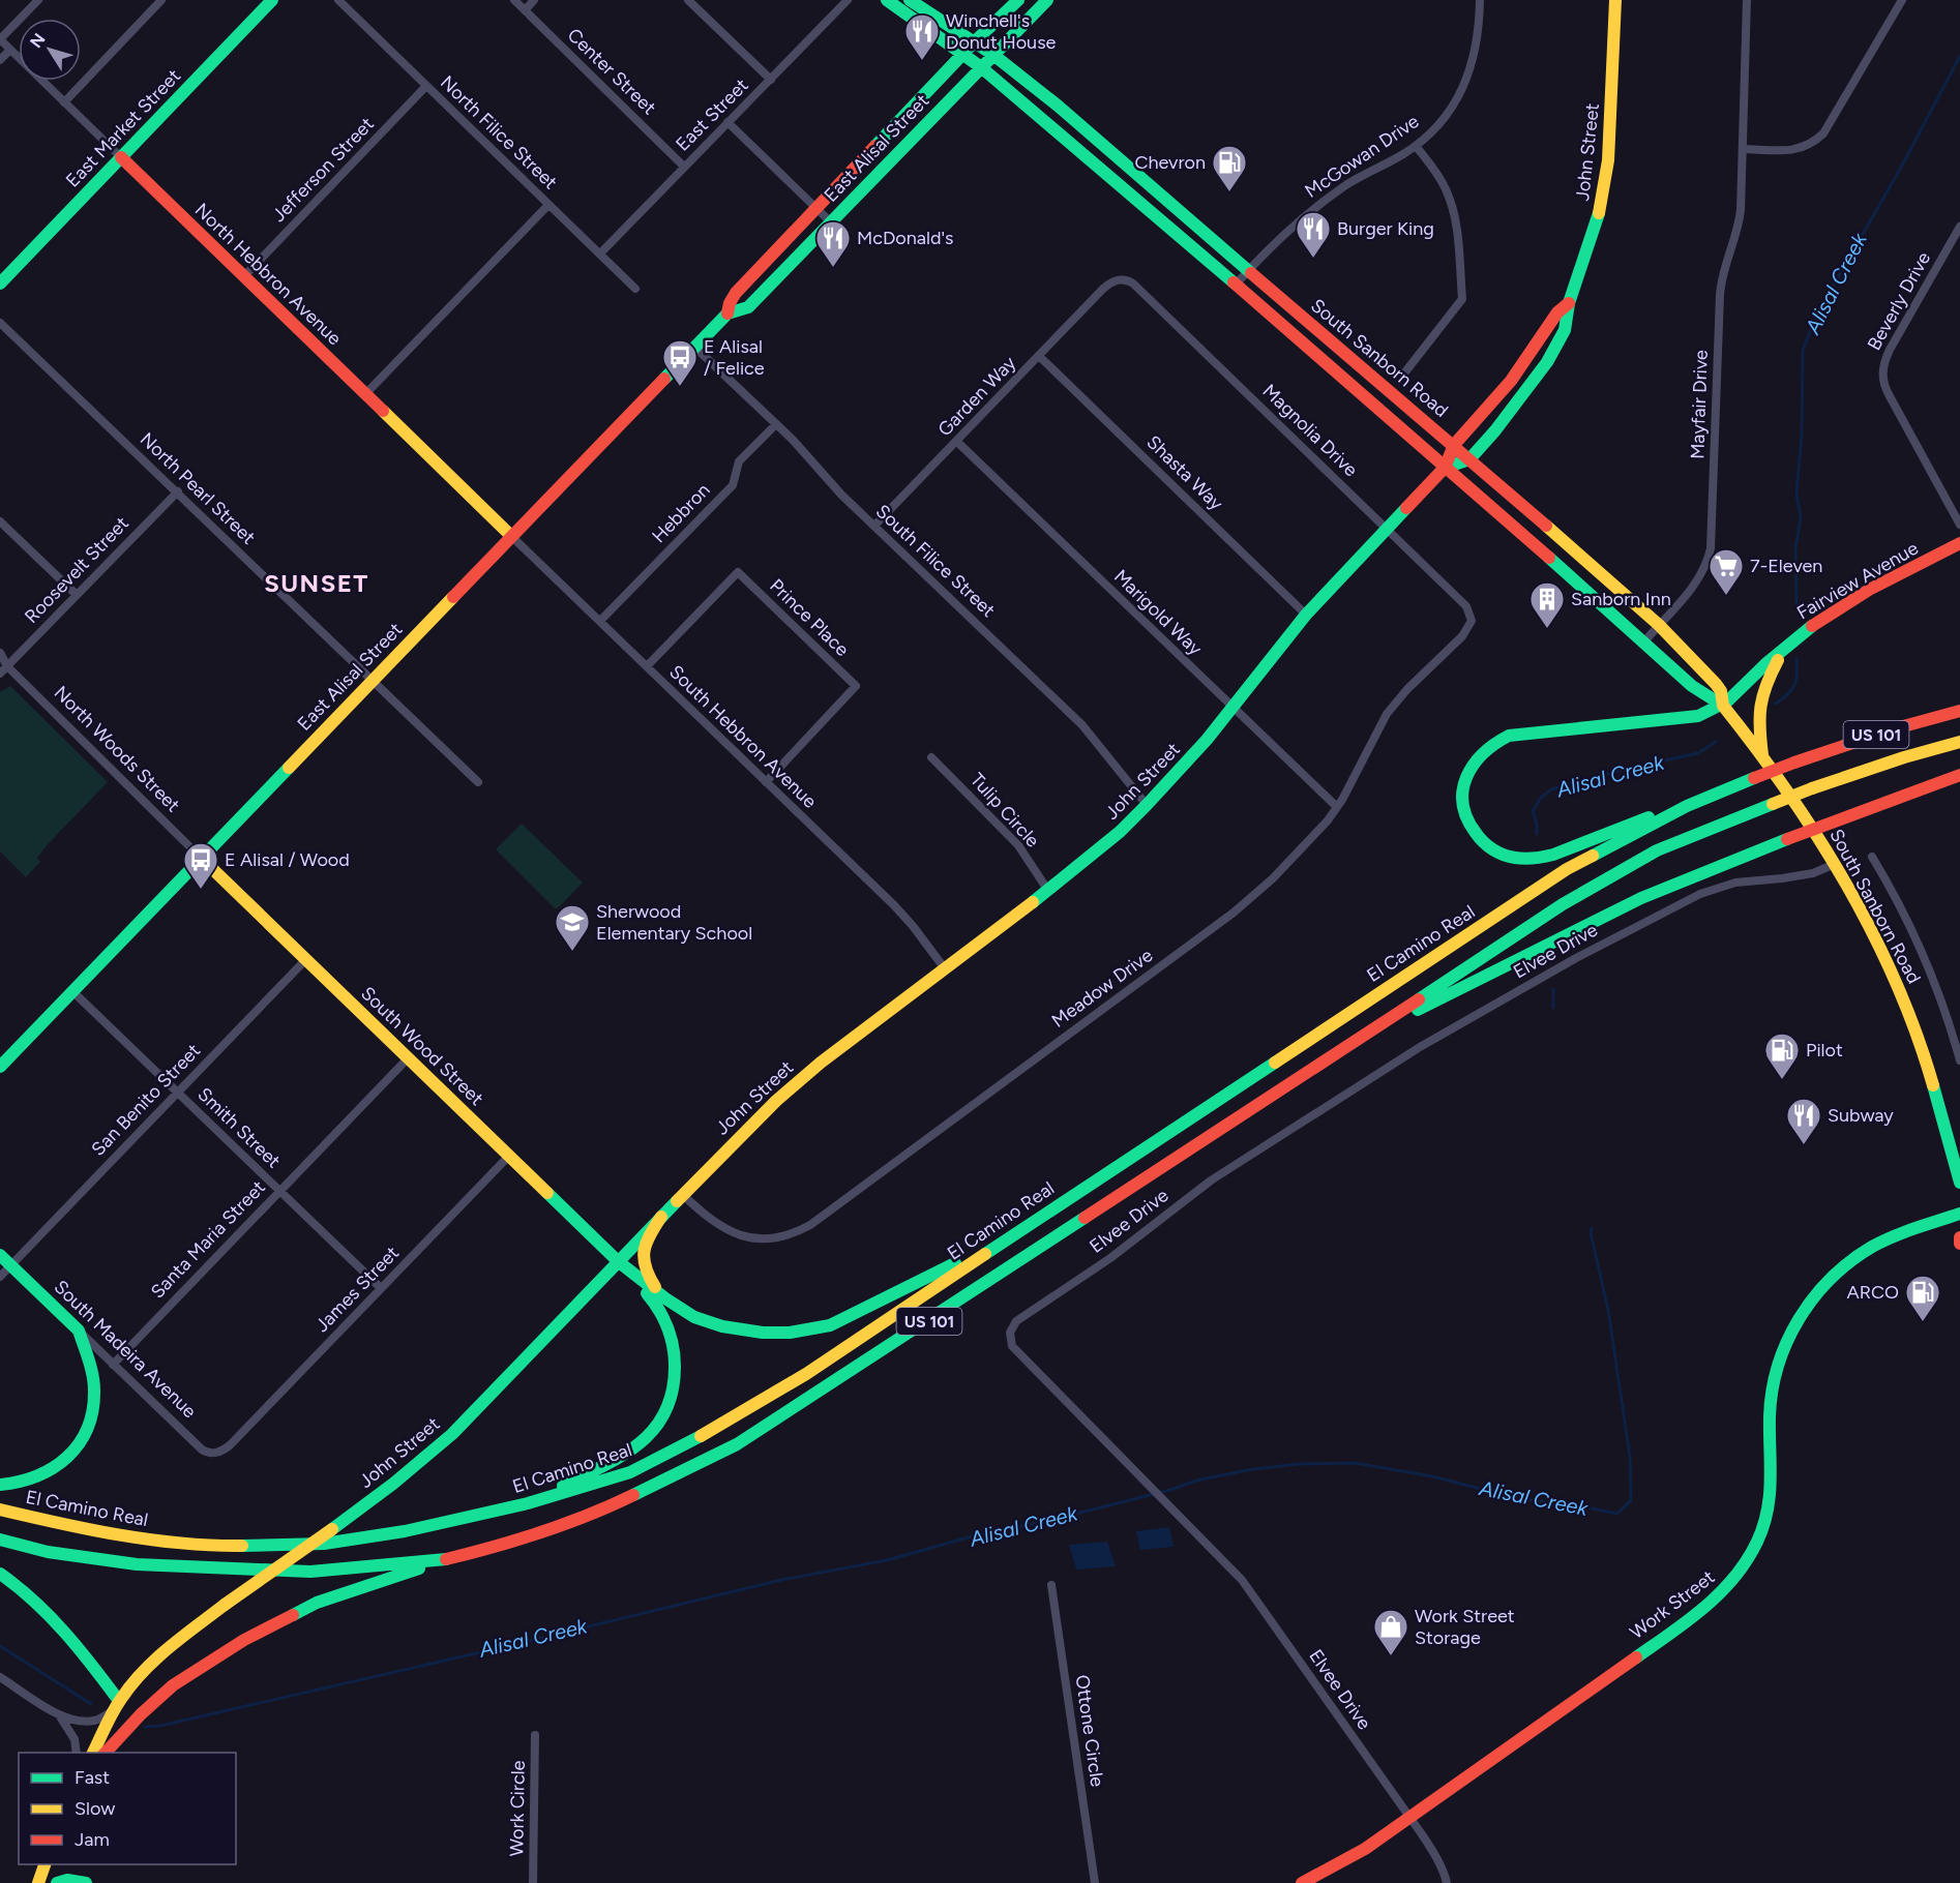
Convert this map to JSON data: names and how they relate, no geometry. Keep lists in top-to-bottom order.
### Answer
{
  "streets": {
    "main road": [
      "East Market Street",
      "East Alisal Street",
      "John Street",
      "North Hebbron Avenue",
      "South Sanborn Road",
      "Fairview Avenue",
      "US 101",
      "El Camino Real",
      "South Wood Street",
      "South Madeira Avenue",
      "Work Street"
    ],
    "street": [
      "Center Street",
      "East Street",
      "North Filice Street",
      "McGowan Drive",
      "Jefferson Street",
      "Beverly Drive",
      "Garden Way",
      "Mayfair Drive",
      "Magnolia Drive",
      "Shasta Way",
      "North Pearl Street",
      "Hebbron",
      "South Filice Street",
      "Roosevelt Street",
      "Marigold Way",
      "Prince Place",
      "South Hebbron Avenue",
      "North Woods Street",
      "Tulip Circle",
      "Elvee Drive",
      "Meadow Drive",
      "San Benito Street",
      "Smith Street",
      "Santa Maria Street",
      "James Street",
      "Ottone Circle",
      "Work Circle"
    ]
  },
  "crossings": [
    ["Center Street", "East Street"],
    ["East Street", "North Filice Street"],
    ["East Market Street", "North Hebbron Avenue"],
    ["North Filice Street", "Jefferson Street"],
    ["East Alisal Street", "North Hebbron Avenue"],
    ["East Alisal Street", "South Sanborn Road"],
    ["East Alisal Street", "North Pearl Street"],
    ["East Alisal Street", "South Filice Street"],
    ["East Alisal Street", "South Hebbron Avenue"],
    ["East Alisal Street", "North Woods Street"],
    ["East Alisal Street", "South Wood Street"],
    ["East Alisal Street", "Smith Street"],
    ["John Street", "South Sanborn Road"],
    ["John Street", "Magnolia Drive"],
    ["John Street", "Shasta Way"],
    ["John Street", "South Filice Street"],
    ["John Street", "Marigold Way"],
    ["John Street", "South Hebbron Avenue"],
    ["John Street", "Tulip Circle"],
    ["John Street", "Meadow Drive"],
    ["John Street", "South Wood Street"],
    ["McGowan Drive", "South Sanborn Road"],
    ["Jefferson Street", "North Hebbron Avenue"],
    ["North Hebbron Avenue", "South Hebbron Avenue"],
    ["South Sanborn Road", "Mayfair Drive"],
    ["South Sanborn Road", "Fairview Avenue"],
    ["South Sanborn Road", "Elvee Drive"],
    ["Garden Way", "Magnolia Drive"],
    ["Garden Way", "Shasta Way"],
    ["Garden Way", "South Filice Street"],
    ["Garden Way", "Marigold Way"],
    ["Magnolia Drive", "Meadow Drive"],
    ["North Pearl Street", "Roosevelt Street"],
    ["Hebbron", "South Filice Street"],
    ["Hebbron", "South Hebbron Avenue"],
    ["Roosevelt Street", "North Woods Street"],
    ["Marigold Way", "Meadow Drive"],
    ["Prince Place", "South Hebbron Avenue"],
    ["North Woods Street", "South Wood Street"],
    ["Elvee Drive", "Work Street"],
    ["South Wood Street", "San Benito Street"],
    ["South Wood Street", "Santa Maria Street"],
    ["South Wood Street", "James Street"],
    ["San Benito Street", "Smith Street"],
    ["San Benito Street", "South Madeira Avenue"],
    ["Smith Street", "Santa Maria Street"],
    ["Smith Street", "James Street"],
    ["Santa Maria Street", "South Madeira Avenue"],
    ["James Street", "South Madeira Avenue"]
  ],
  "districts": ["SUNSET"],
  "water": ["Alisal Creek"],
  "places": {
    "restaurant": [
      "Winchell's Donut House",
      "Burger King",
      "McDonald's",
      "Subway"
    ],
    "fuel station": ["Chevron", "Pilot", "ARCO"],
    "bus stop": ["E Alisal / Felice", "E Alisal / Wood"],
    "supermarket": ["7-Eleven"],
    "building": ["Sanborn Inn"],
    "school or university": ["Sherwood Elementary School"],
    "shop": ["Work Street Storage"]
  },
  "legend": ["Fast", "Slow", "Jam"],
  "north": "top left"
}
